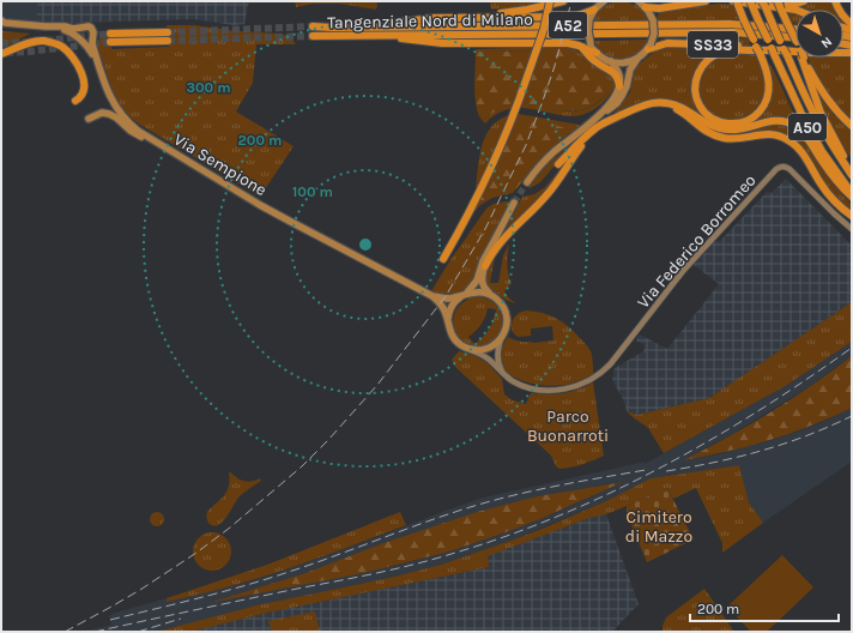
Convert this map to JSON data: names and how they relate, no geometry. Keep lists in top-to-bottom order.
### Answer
{
  "streets": {
    "highway": [
      "Tangenziale Nord di Milano",
      "A52",
      "SS33",
      "A50"
    ],
    "main road": ["Via Sempione", "Via Federico Borromeo"]
  },
  "crossings": [
    ["SS33", "A50"],
    ["Via Sempione", "Via Federico Borromeo"]
  ],
  "parks": ["Parco Buonarroti", "Cimitero di Mazzo"],
  "scale_bar": "200 m",
  "north": "bottom right",
  "rings": ["300 m", "200 m", "100 m"]
}
